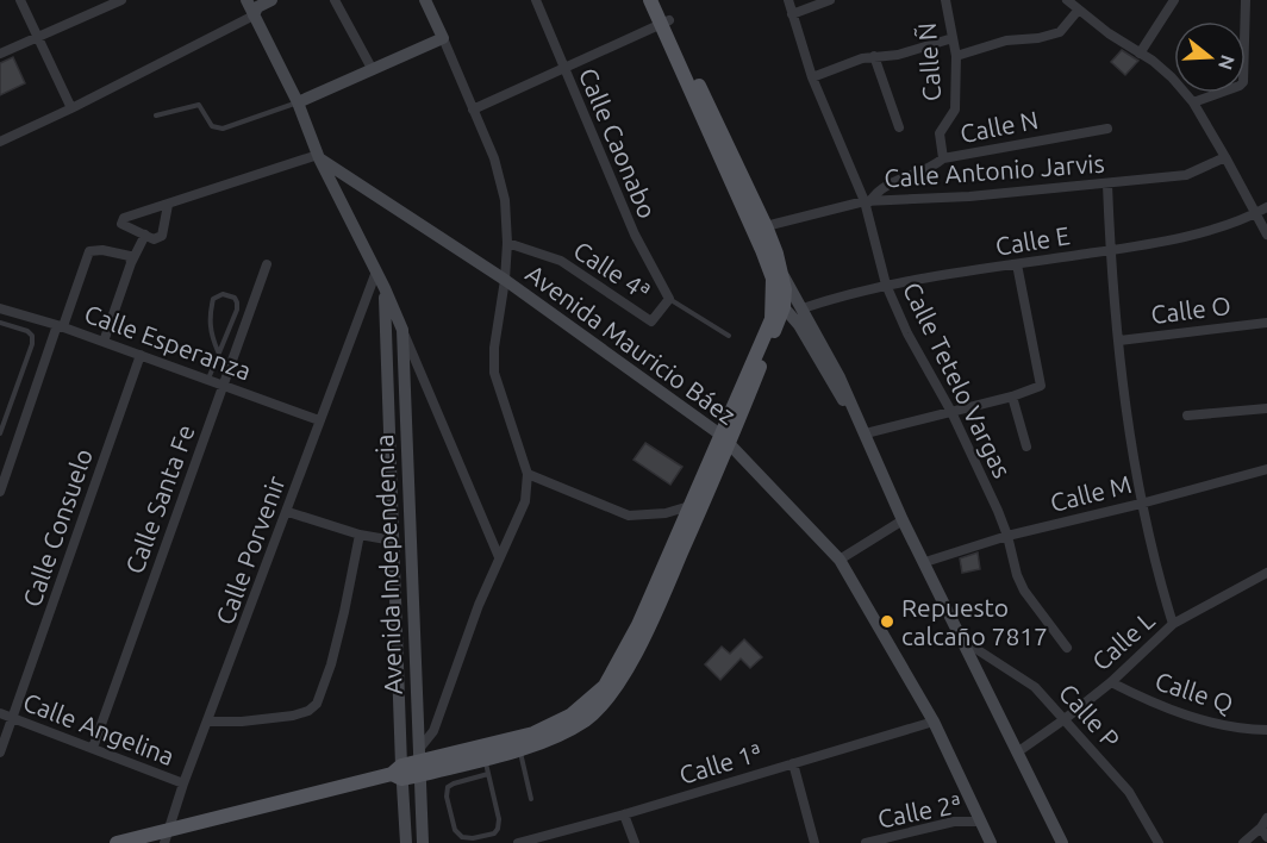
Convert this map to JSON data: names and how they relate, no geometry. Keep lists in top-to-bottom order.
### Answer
{
  "streets": {
    "main road": ["Avenida Mauricio Báez", "Avenida Independencia"],
    "street": [
      "Calle Ñ",
      "Calle N",
      "Calle Caonabo",
      "Calle Antonio Jarvis",
      "Calle E",
      "Calle 4ª",
      "Calle O",
      "Calle Esperanza",
      "Calle Tetelo Vargas",
      "Calle M",
      "Calle Santa Fe",
      "Calle Consuelo",
      "Calle Porvenir",
      "Calle L",
      "Calle Q",
      "Calle P",
      "Calle Angelina",
      "Calle 1ª",
      "Calle 2ª"
    ]
  },
  "crossings": [
    ["Calle Ñ", "Calle N"],
    ["Calle N", "Calle Antonio Jarvis"],
    ["Calle N", "Calle Tetelo Vargas"],
    ["Calle Caonabo", "Calle 4ª"],
    ["Calle Antonio Jarvis", "Calle Tetelo Vargas"],
    ["Calle E", "Calle Tetelo Vargas"],
    ["Calle Esperanza", "Calle Santa Fe"],
    ["Calle Esperanza", "Calle Consuelo"],
    ["Calle Esperanza", "Calle Porvenir"],
    ["Avenida Mauricio Báez", "Avenida Independencia"],
    ["Avenida Mauricio Báez", "Calle 1ª"],
    ["Avenida Mauricio Báez", "Calle 2ª"],
    ["Calle Tetelo Vargas", "Calle M"],
    ["Calle Santa Fe", "Calle Angelina"],
    ["Calle Consuelo", "Calle Angelina"],
    ["Calle Porvenir", "Avenida Independencia"],
    ["Calle Porvenir", "Calle Angelina"],
    ["Calle L", "Calle Q"],
    ["Calle L", "Calle P"]
  ],
  "places": ["Repuesto calcaño 7817"],
  "north": "right"
}
